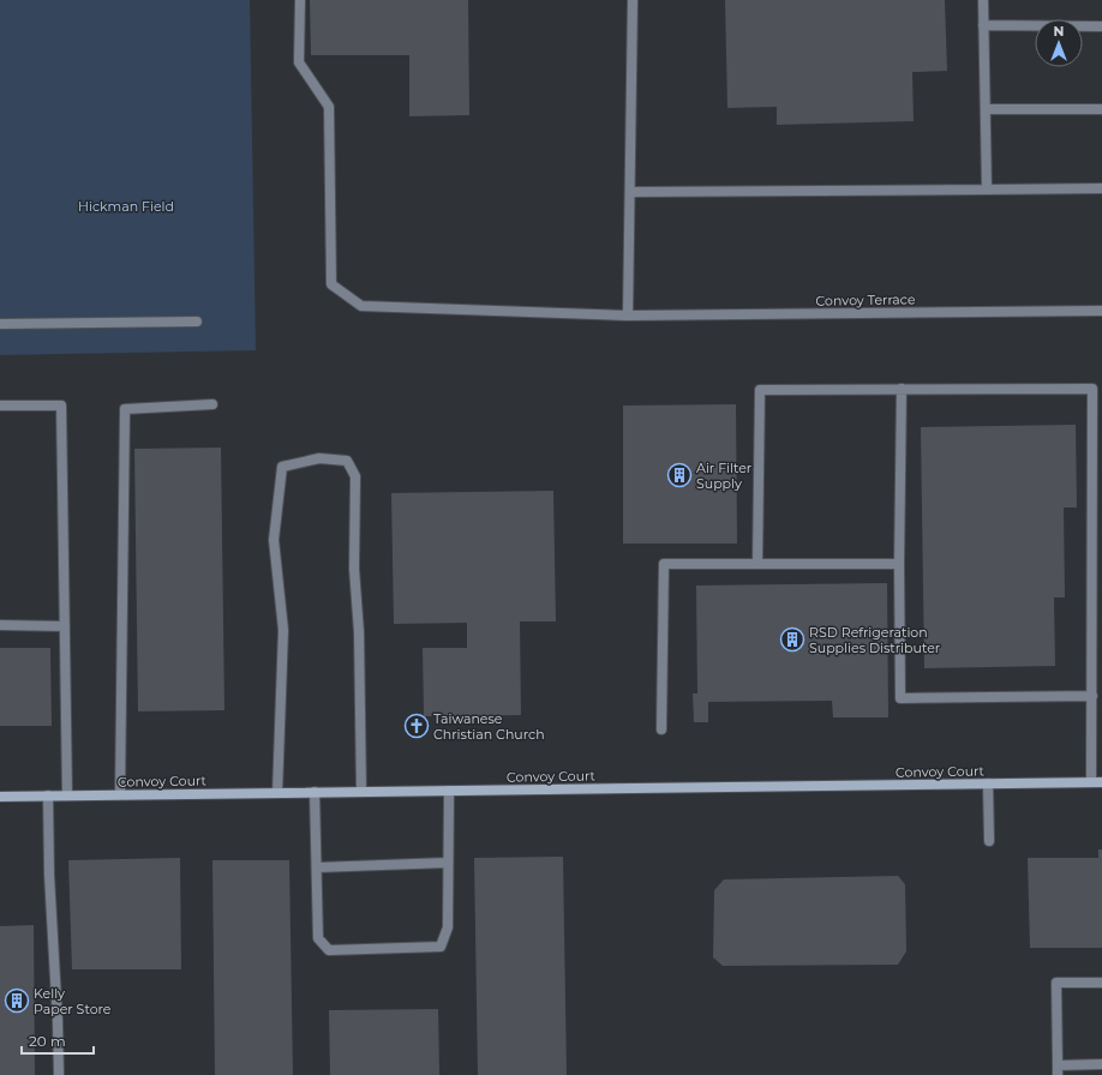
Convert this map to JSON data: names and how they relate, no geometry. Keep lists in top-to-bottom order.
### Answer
{
  "streets": {
    "street": ["Convoy Court"],
    "lane": ["Convoy Terrace"]
  },
  "parks": ["Hickman Field"],
  "places": {
    "building": ["Air Filter Supply", "RSD Refrigeration Supplies Distributer", "Kelly Paper Store"],
    "church": ["Taiwanese Christian Church"]
  },
  "scale_bar": "20 m",
  "north": "top"
}
